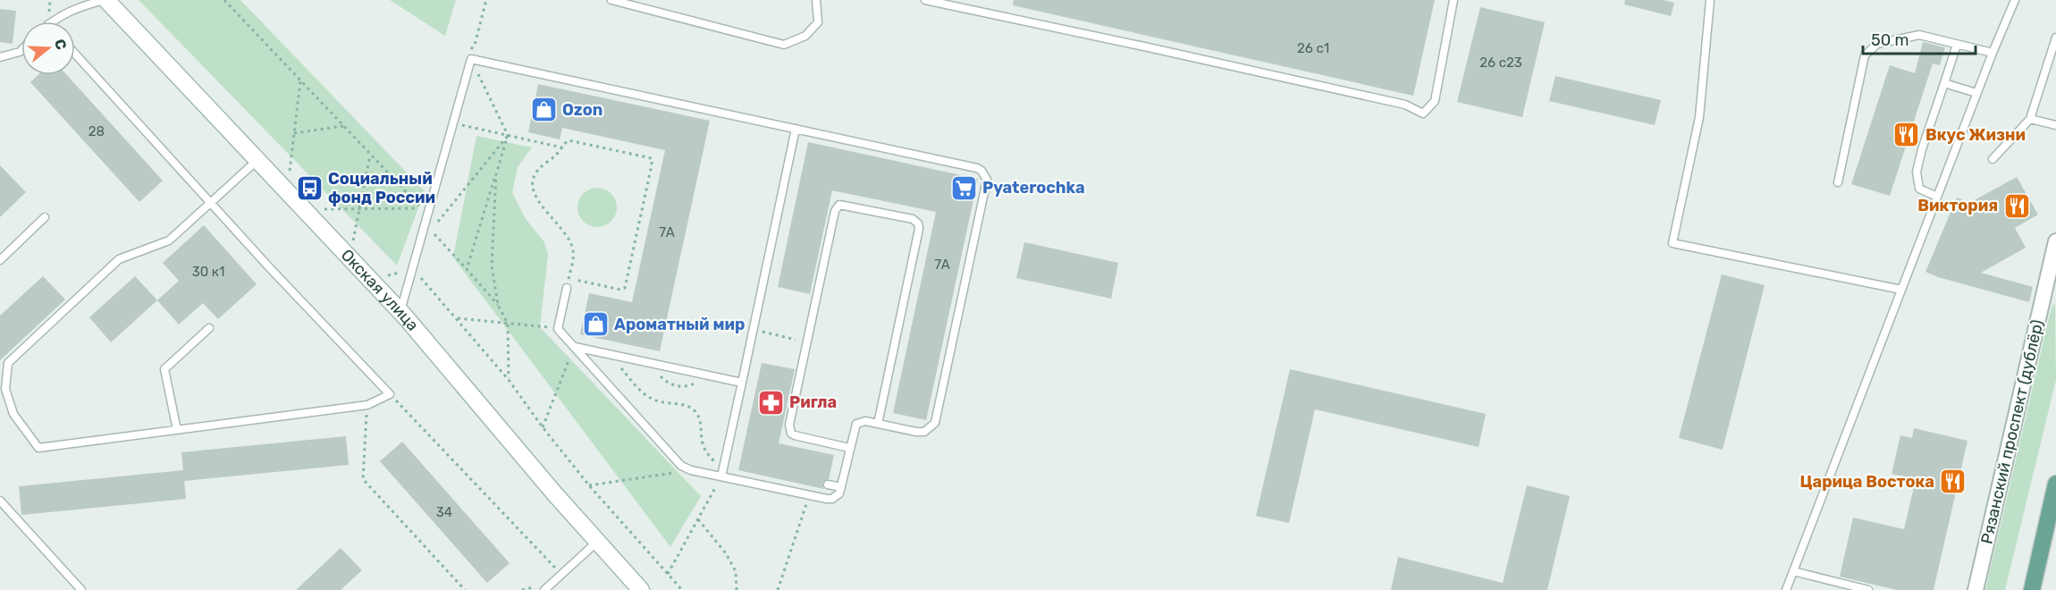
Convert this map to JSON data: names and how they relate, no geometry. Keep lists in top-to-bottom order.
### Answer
{
  "streets": {
    "main road": ["Окская улица"],
    "street": ["Рязанский проспект (дублёр)"]
  },
  "places": {
    "shop": ["Ozon", "Ароматный мир"],
    "restaurant": ["Вкус Жизни", "Виктория", "Царица Востока"],
    "bus stop": ["Социальный фонд России"],
    "supermarket": ["Pyaterochka"],
    "pharmacy": ["Ригла"]
  },
  "house_numbers": [
    "26 с1",
    "26 с23",
    "28",
    "7А",
    "7А",
    "30 к1",
    "34"
  ],
  "scale_bar": "50 m",
  "north": "right"
}
